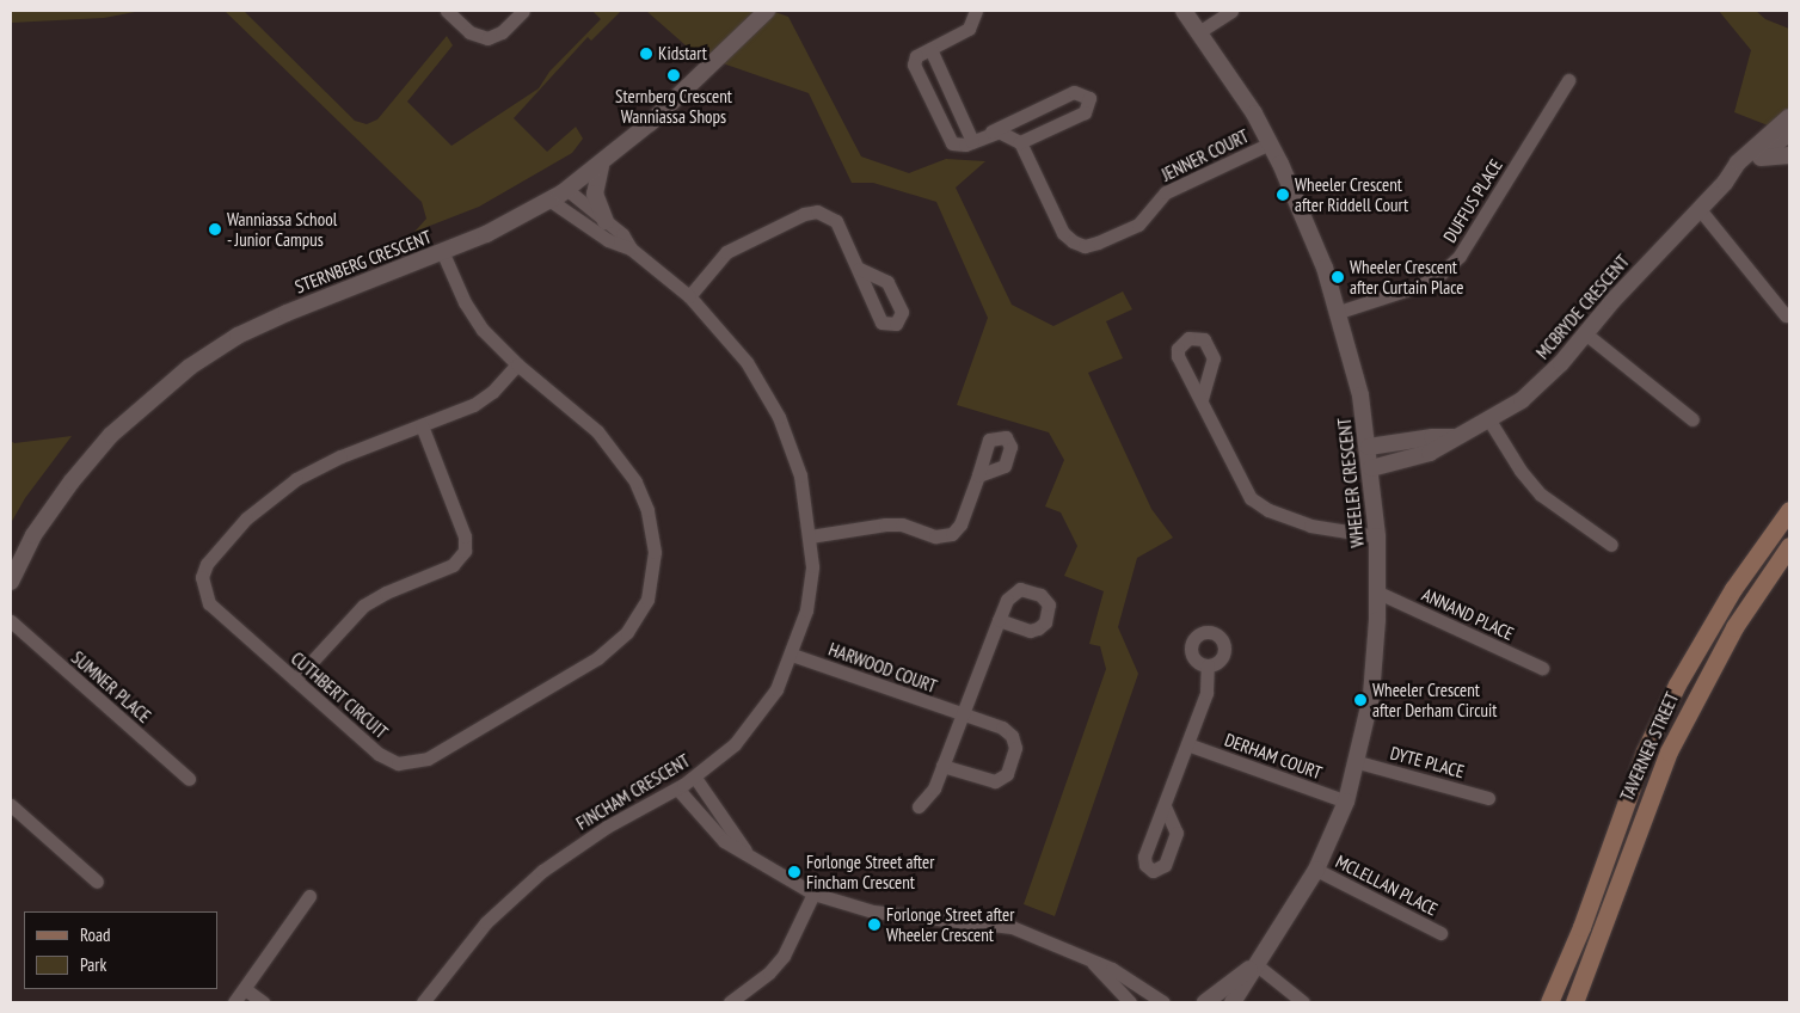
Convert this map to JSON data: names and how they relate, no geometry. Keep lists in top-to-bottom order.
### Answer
{
  "streets": {
    "main road": ["TAVERNER STREET"],
    "street": [
      "JENNER COURT",
      "DUFFUS PLACE",
      "STERNBERG CRESCENT",
      "MCBRYDE CRESCENT",
      "WHEELER CRESCENT",
      "ANNAND PLACE",
      "HARWOOD COURT",
      "SUMNER PLACE",
      "CUTHBERT CIRCUIT",
      "DERHAM COURT",
      "DYTE PLACE",
      "FINCHAM CRESCENT",
      "MCLELLAN PLACE"
    ]
  },
  "crossings": [
    ["JENNER COURT", "WHEELER CRESCENT"],
    ["DUFFUS PLACE", "WHEELER CRESCENT"],
    ["STERNBERG CRESCENT", "CUTHBERT CIRCUIT"],
    ["STERNBERG CRESCENT", "FINCHAM CRESCENT"],
    ["MCBRYDE CRESCENT", "WHEELER CRESCENT"],
    ["WHEELER CRESCENT", "ANNAND PLACE"],
    ["WHEELER CRESCENT", "DERHAM COURT"],
    ["WHEELER CRESCENT", "DYTE PLACE"],
    ["WHEELER CRESCENT", "MCLELLAN PLACE"],
    ["HARWOOD COURT", "FINCHAM CRESCENT"]
  ],
  "places": [
    "Kidstart",
    "Sternberg Crescent Wanniassa Shops",
    "Wheeler Crescent after Riddell Court",
    "Wanniassa School - Junior Campus",
    "Wheeler Crescent after Curtain Place",
    "Wheeler Crescent after Derham Circuit",
    "Forlonge Street after Fincham Crescent",
    "Forlonge Street after Wheeler Crescent"
  ],
  "legend": ["Road", "Park"]
}
